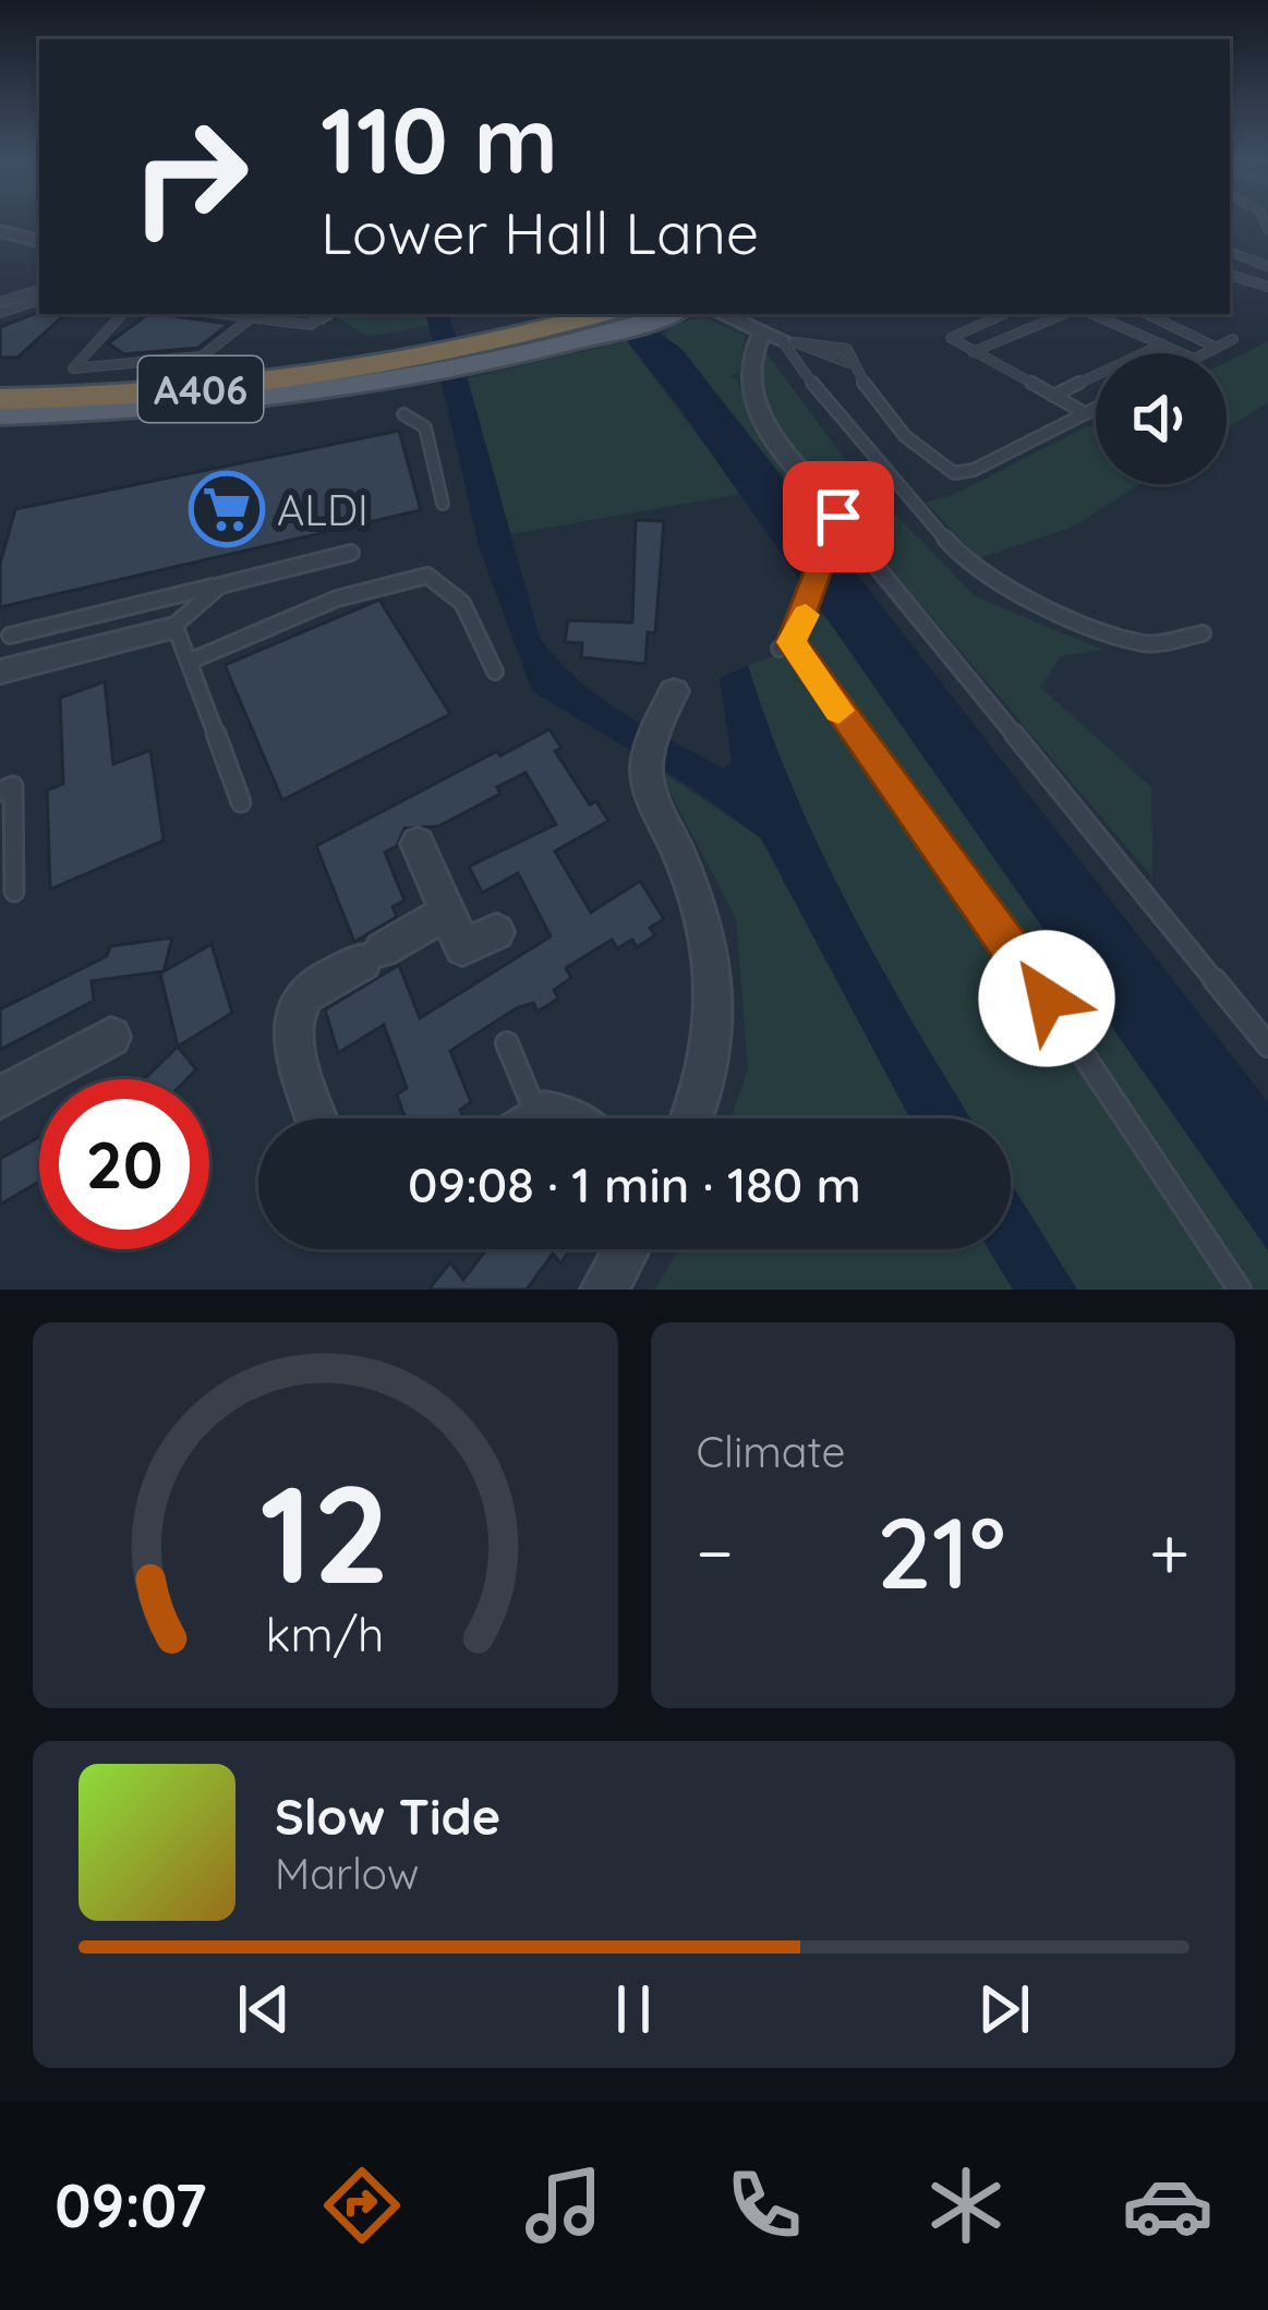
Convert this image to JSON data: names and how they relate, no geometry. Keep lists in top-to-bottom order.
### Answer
{
  "streets": {
    "highway": ["A406"]
  },
  "places": {
    "supermarket": ["ALDI"]
  },
  "page": {
    "turn": ["110 m", "Lower Hall Lane"],
    "limit": "20",
    "trip": "09:08 · 1 min · 180 m",
    "tile": "Climate",
    "heat": ["−", "21°", "+"],
    "song": ["Slow Tide", "Marlow"],
    "tabs": "09:07",
    "gauge": ["12", "km/h"]
  }
}
